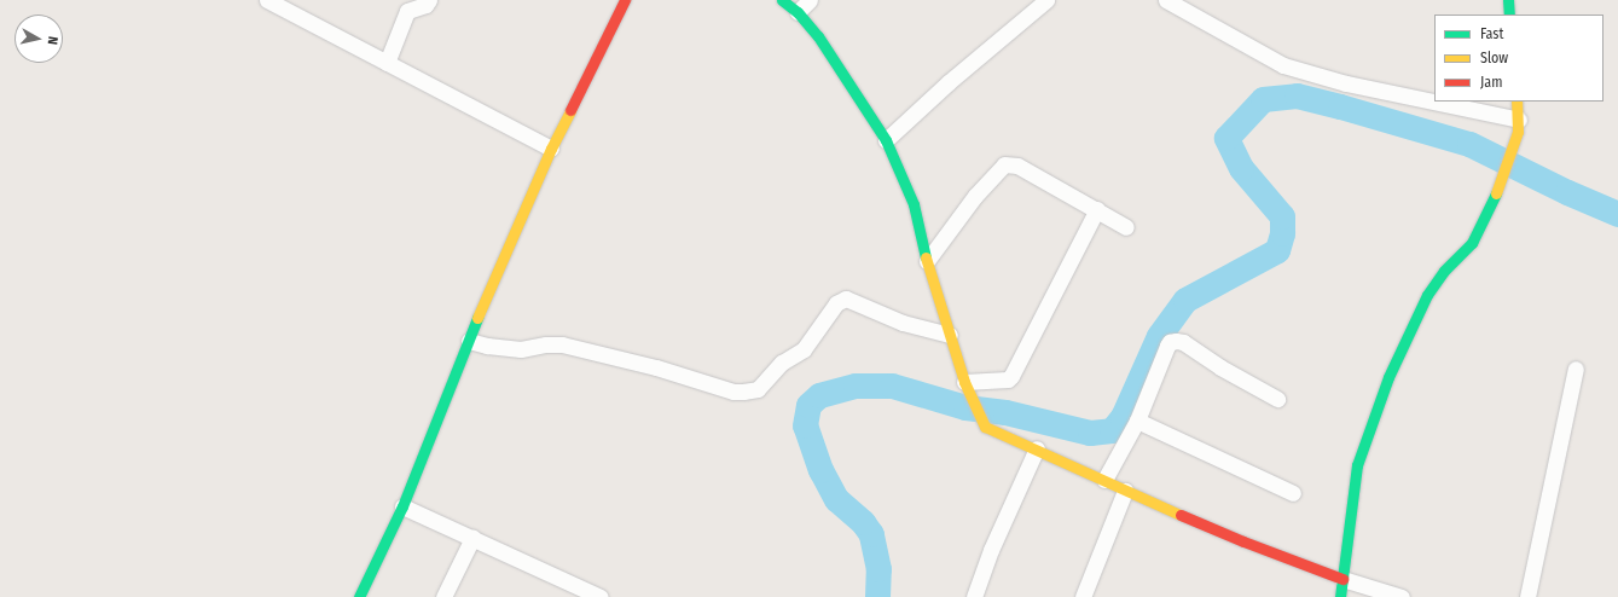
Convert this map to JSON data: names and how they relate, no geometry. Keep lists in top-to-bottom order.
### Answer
{
  "legend": ["Fast", "Slow", "Jam"],
  "north": "right"
}
